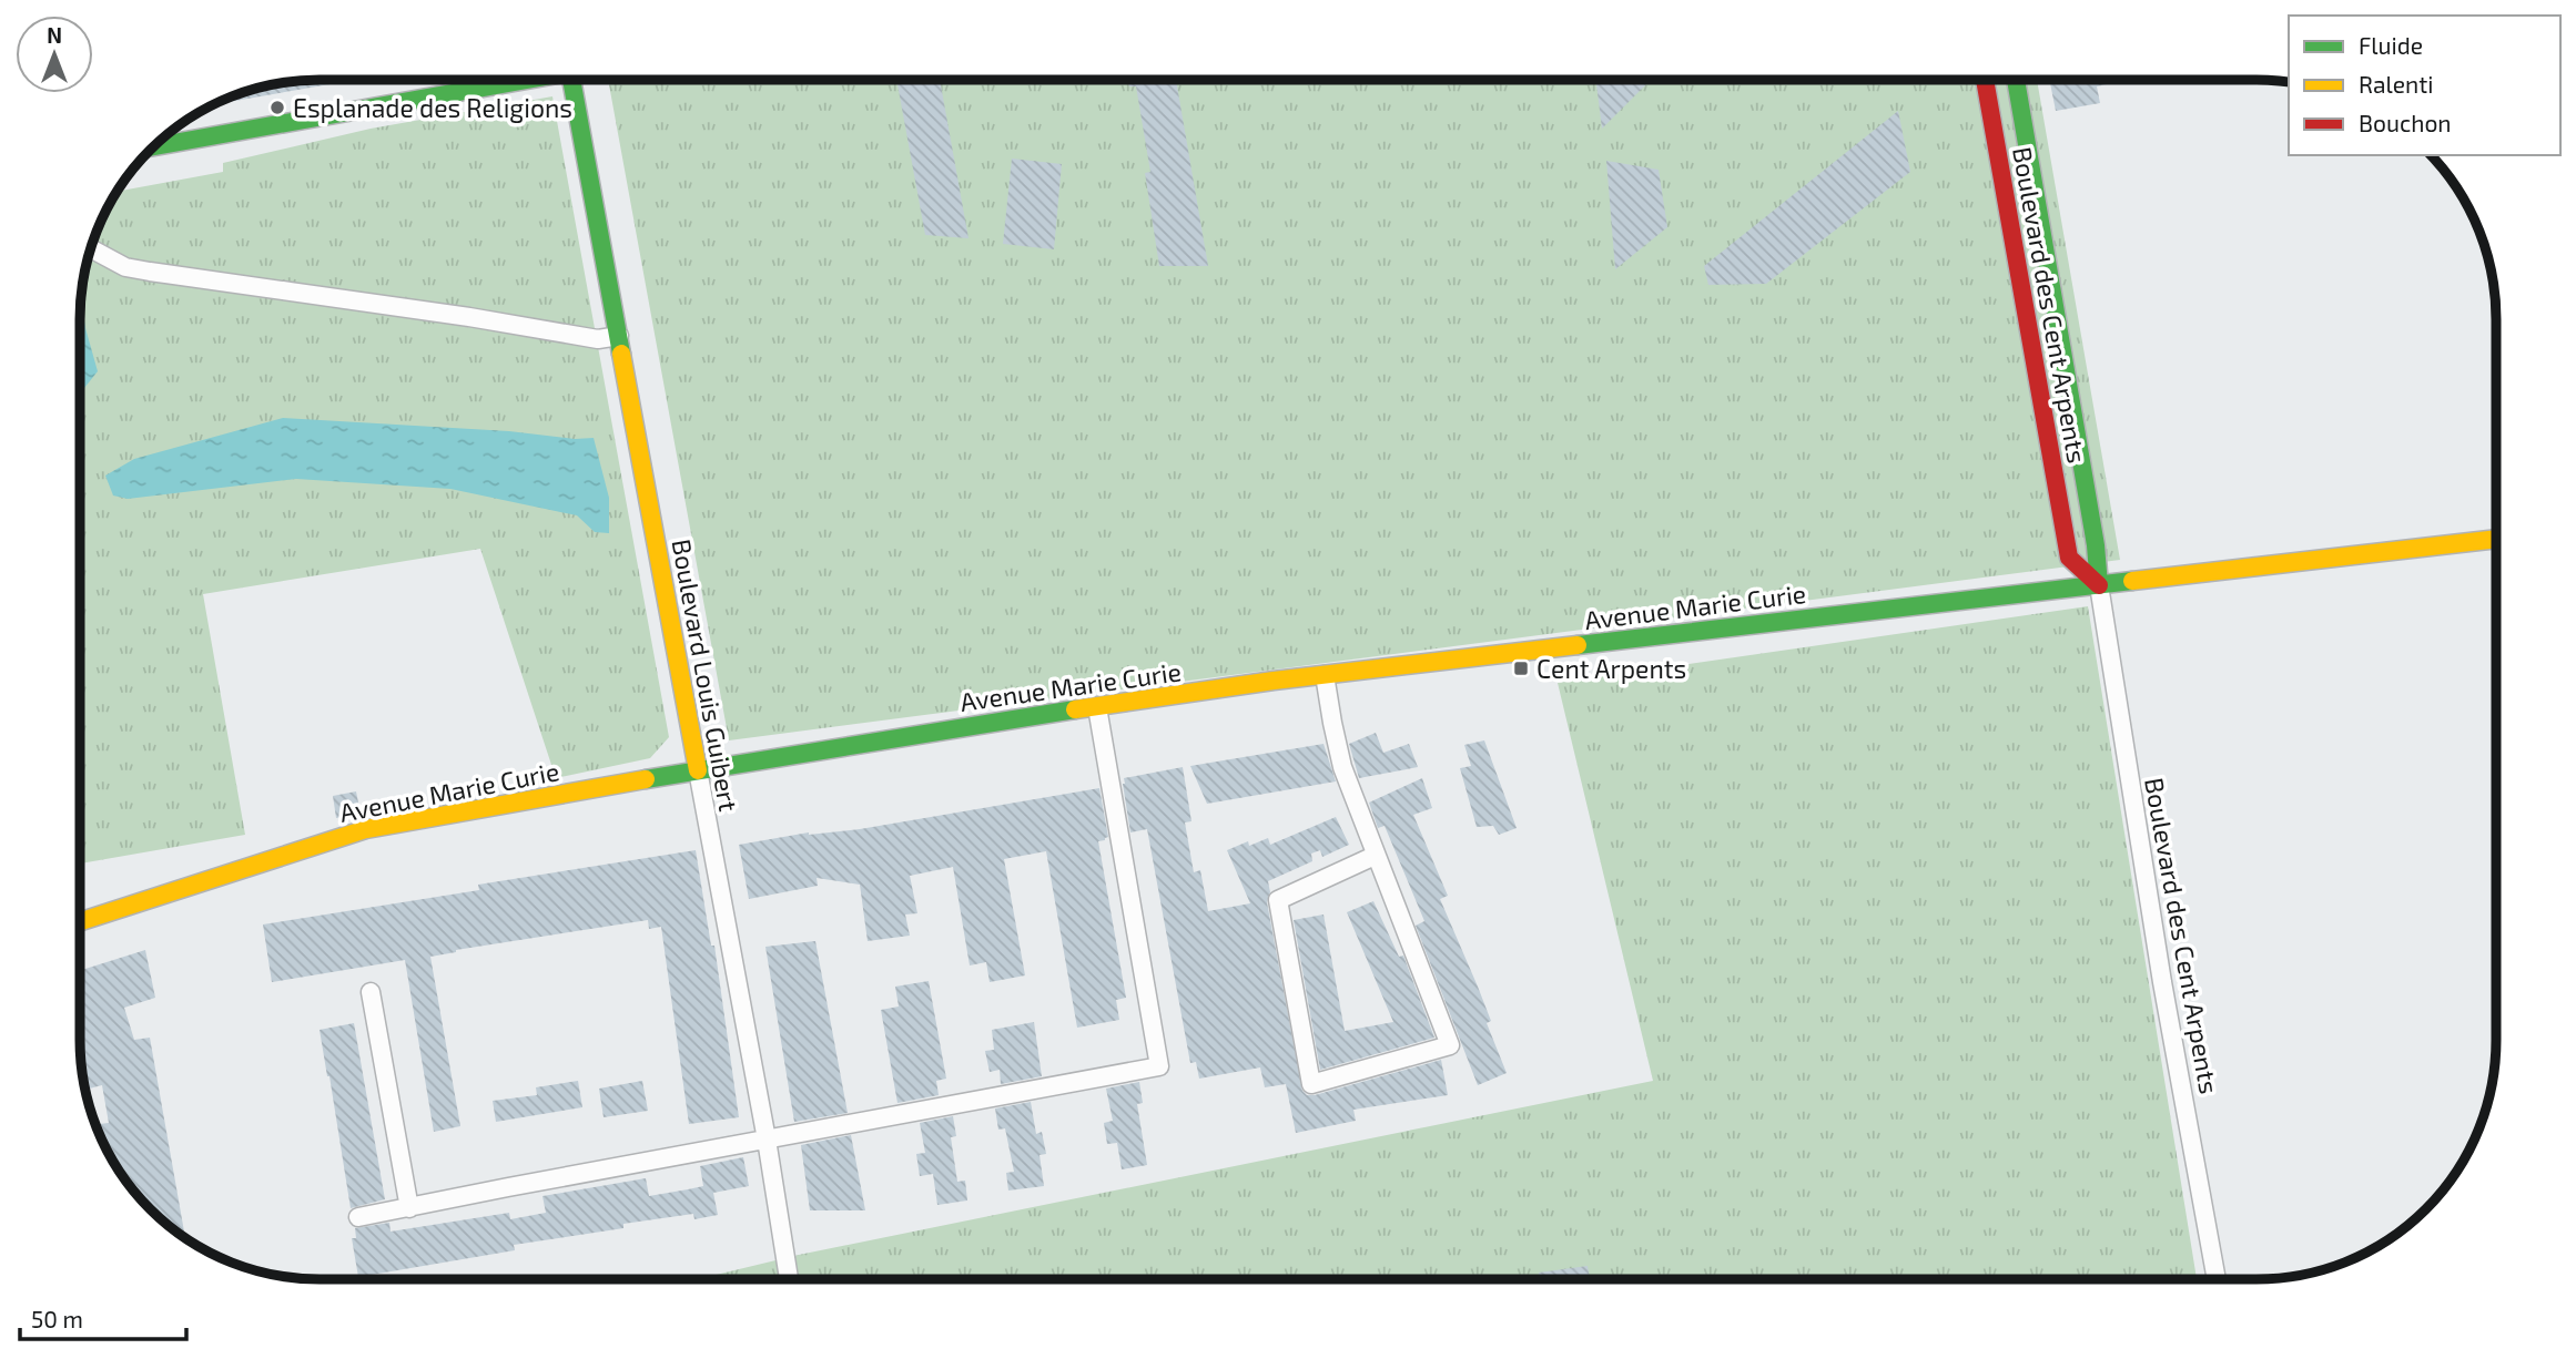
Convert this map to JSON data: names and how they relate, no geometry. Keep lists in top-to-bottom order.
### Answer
{
  "streets": {
    "main road": ["Boulevard des Cent Arpents", "Avenue Marie Curie", "Boulevard Louis Guibert"]
  },
  "crossings": [
    ["Boulevard des Cent Arpents", "Avenue Marie Curie"],
    ["Avenue Marie Curie", "Boulevard Louis Guibert"]
  ],
  "places": {
    "other": ["Esplanade des Religions"],
    "transit": ["Cent Arpents"]
  },
  "legend": ["Fluide", "Ralenti", "Bouchon"],
  "scale_bar": "50 m",
  "north": "top"
}
